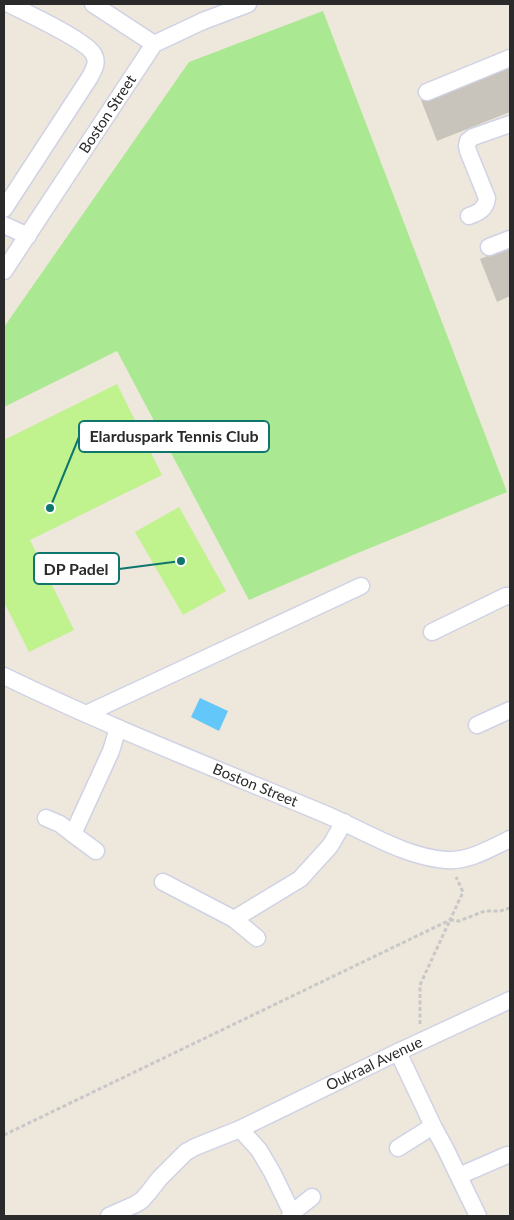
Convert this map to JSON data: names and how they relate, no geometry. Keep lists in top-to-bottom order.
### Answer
{
  "streets": {
    "street": ["Boston Street", "Oukraal Avenue"]
  },
  "places": ["Elarduspark Tennis Club", "DP Padel"]
}
